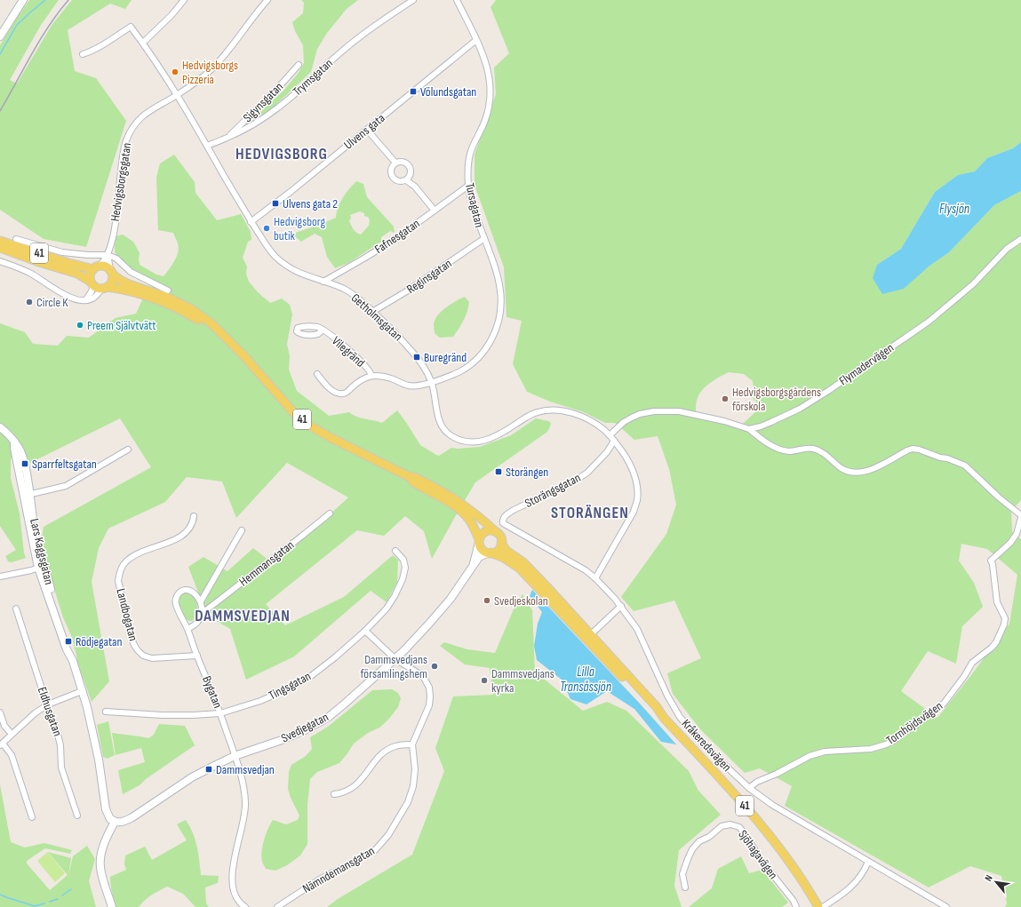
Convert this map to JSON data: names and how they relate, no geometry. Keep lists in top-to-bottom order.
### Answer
{
  "streets": {
    "main road": ["41"],
    "street": [
      "Trymsgatan",
      "Sigynsgatan",
      "Ulvens gata",
      "Hedvigsborgsgatan",
      "Tursagatan",
      "Fafnesgatan",
      "Reginsgatan",
      "Getholmsgatan",
      "Vilegränd",
      "Flymadervägen",
      "Storängsgatan",
      "Lars Kaggsgatan",
      "Hemmansgatan",
      "Landbogatan",
      "Tingsgatan",
      "Bygatan",
      "Eldhusgatan",
      "Tornhöjdsvägen",
      "Svedjegatan",
      "Kråkeredsvägen",
      "Sjöhagavägen",
      "Nämndemansgatan"
    ]
  },
  "crossings": [
    ["Trymsgatan", "Sigynsgatan"],
    ["Trymsgatan", "Getholmsgatan"],
    ["Ulvens gata", "Tursagatan"],
    ["Ulvens gata", "Getholmsgatan"],
    ["Hedvigsborgsgatan", "41"],
    ["Hedvigsborgsgatan", "Getholmsgatan"],
    ["Tursagatan", "Fafnesgatan"],
    ["Tursagatan", "Reginsgatan"],
    ["Tursagatan", "Getholmsgatan"],
    ["Tursagatan", "Vilegränd"],
    ["Fafnesgatan", "Getholmsgatan"],
    ["41", "Svedjegatan"],
    ["Reginsgatan", "Getholmsgatan"],
    ["Getholmsgatan", "Storängsgatan"],
    ["Getholmsgatan", "Kråkeredsvägen"],
    ["Storängsgatan", "Kråkeredsvägen"],
    ["Lars Kaggsgatan", "Svedjegatan"],
    ["Landbogatan", "Bygatan"],
    ["Tingsgatan", "Bygatan"],
    ["Tingsgatan", "Nämndemansgatan"],
    ["Bygatan", "Svedjegatan"],
    ["Tornhöjdsvägen", "Kråkeredsvägen"],
    ["Svedjegatan", "Nämndemansgatan"]
  ],
  "districts": ["HEDVIGSBORG", "STORÄNGEN", "DAMMSVEDJAN"],
  "water": ["Flysjön", "Lilla Transåssjön"],
  "places": {
    "other": [
      "Hedvigsborgs Pizzeria",
      "Hedvigsborg butik",
      "Circle K",
      "Preem Självtvätt",
      "Hedvigsborgsgårdens förskola",
      "Svedjeskolan",
      "Dammsvedjans församlingshem",
      "Dammsvedjans kyrka"
    ],
    "transit": [
      "Völundsgatan",
      "Ulvens gata 2",
      "Buregränd",
      "Sparrfeltsgatan",
      "Storängen",
      "Rödjegatan",
      "Dammsvedjan"
    ]
  },
  "north": "top left"
}
